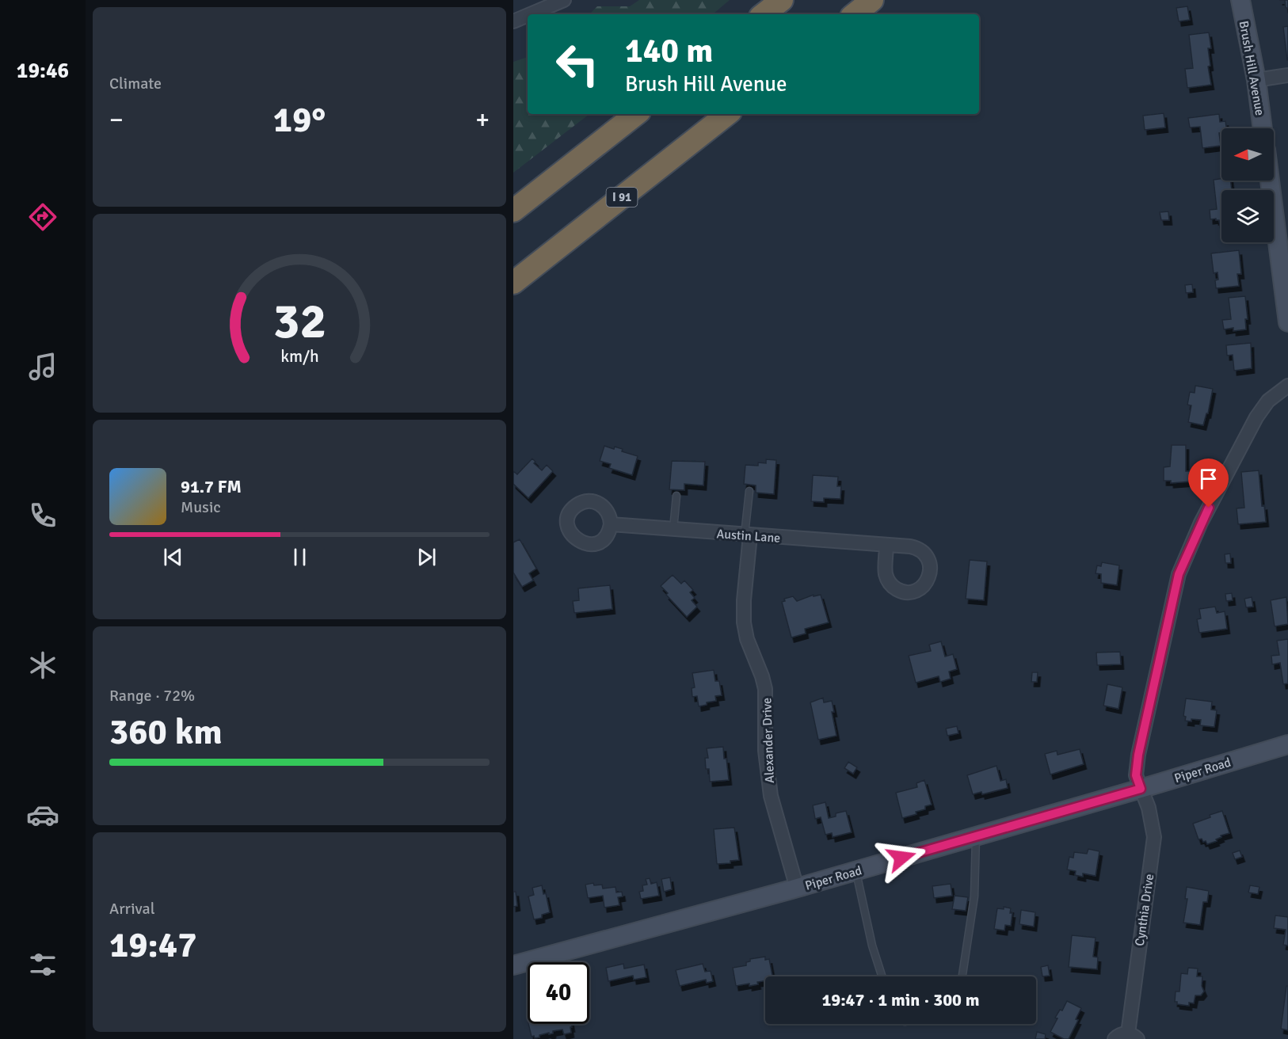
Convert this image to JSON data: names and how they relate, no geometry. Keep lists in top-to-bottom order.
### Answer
{
  "streets": {
    "highway": ["I 91"],
    "street": [
      "Brush Hill Avenue",
      "Austin Lane",
      "Alexander Drive",
      "Piper Road",
      "Cynthia Drive"
    ]
  },
  "crossings": [
    ["Austin Lane", "Alexander Drive"],
    ["Alexander Drive", "Piper Road"],
    ["Piper Road", "Cynthia Drive"]
  ],
  "north": "left",
  "page": {
    "tabs": "19:46",
    "tile": [
      "Climate",
      ["Range · 72%", "360 km"],
      ["Arrival", "19:47"]
    ],
    "turn": ["140 m", "Brush Hill Avenue"],
    "heat": ["−", "19°", "+"],
    "song": ["91.7 FM", "Music"],
    "limit": "40",
    "trip": "19:47 · 1 min · 300 m",
    "gauge": ["32", "km/h"]
  }
}
